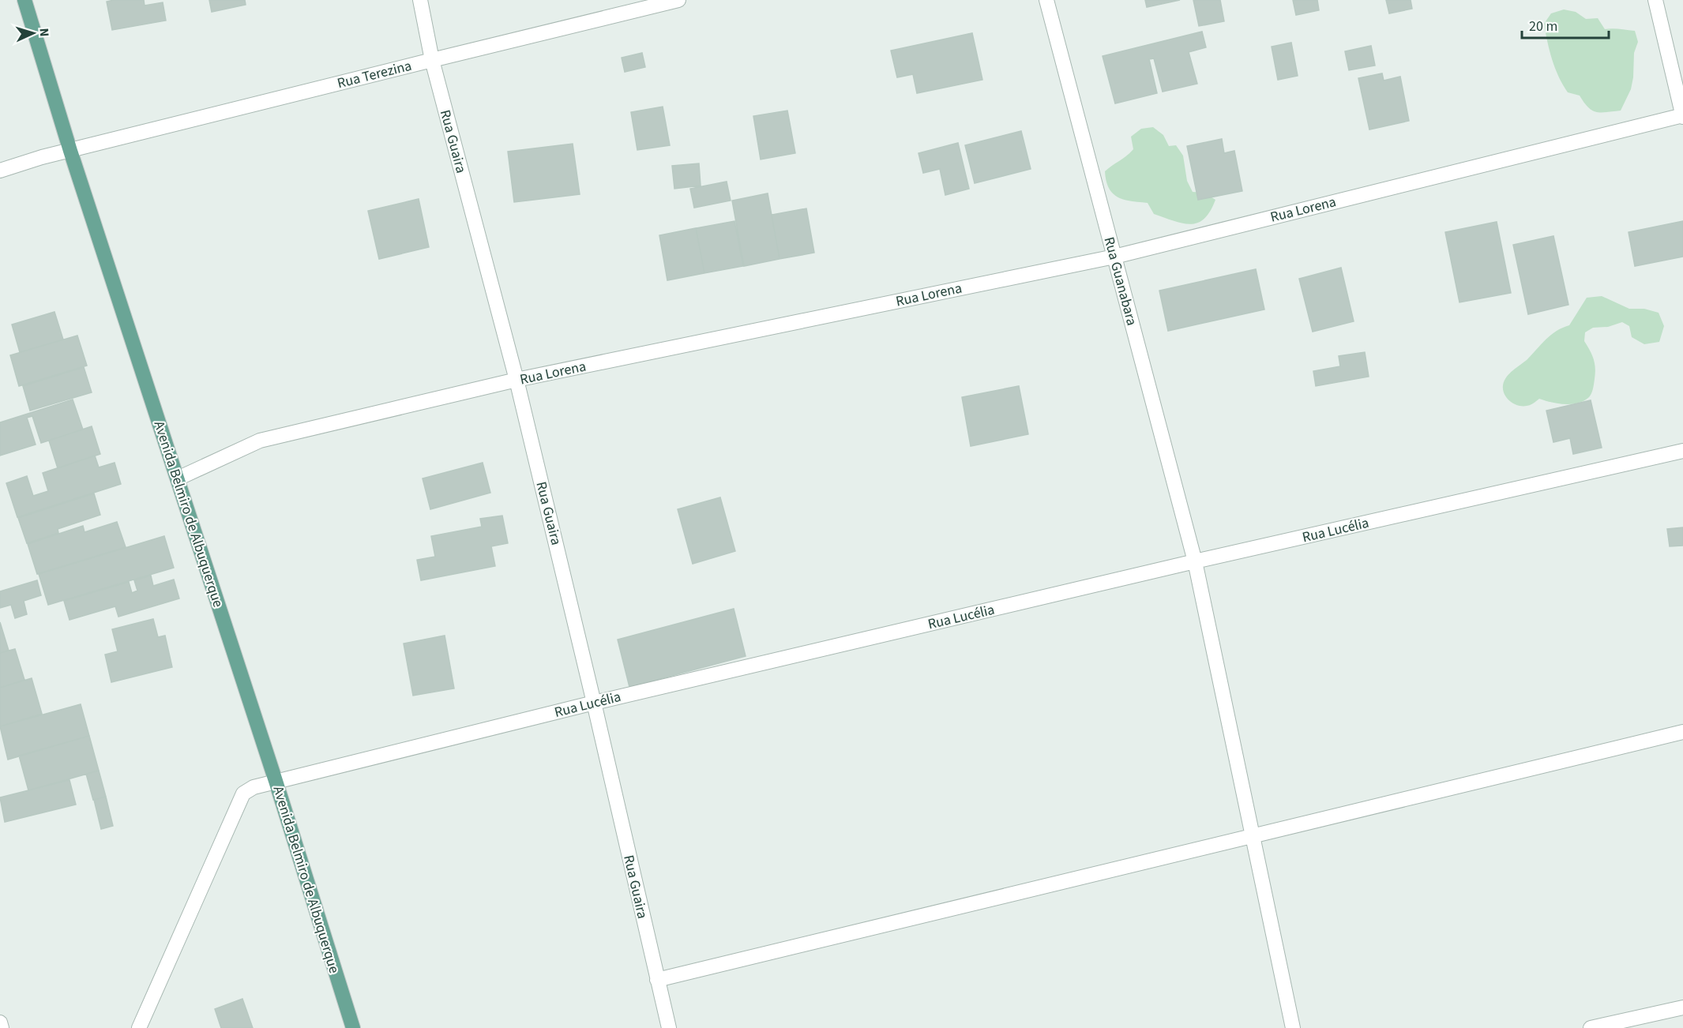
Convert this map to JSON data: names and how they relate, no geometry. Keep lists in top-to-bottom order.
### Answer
{
  "streets": {
    "main road": ["Avenida Belmiro de Albuquerque"],
    "street": [
      "Rua Terezina",
      "Rua Guaira",
      "Rua Lorena",
      "Rua Guanabara",
      "Rua Lucélia"
    ]
  },
  "crossings": [
    ["Rua Terezina", "Rua Guaira"],
    ["Rua Terezina", "Avenida Belmiro de Albuquerque"],
    ["Rua Guaira", "Rua Lorena"],
    ["Rua Guaira", "Rua Lucélia"],
    ["Rua Lorena", "Rua Guanabara"],
    ["Rua Lorena", "Avenida Belmiro de Albuquerque"],
    ["Rua Guanabara", "Rua Lucélia"],
    ["Avenida Belmiro de Albuquerque", "Rua Lucélia"]
  ],
  "scale_bar": "20 m",
  "north": "right"
}
